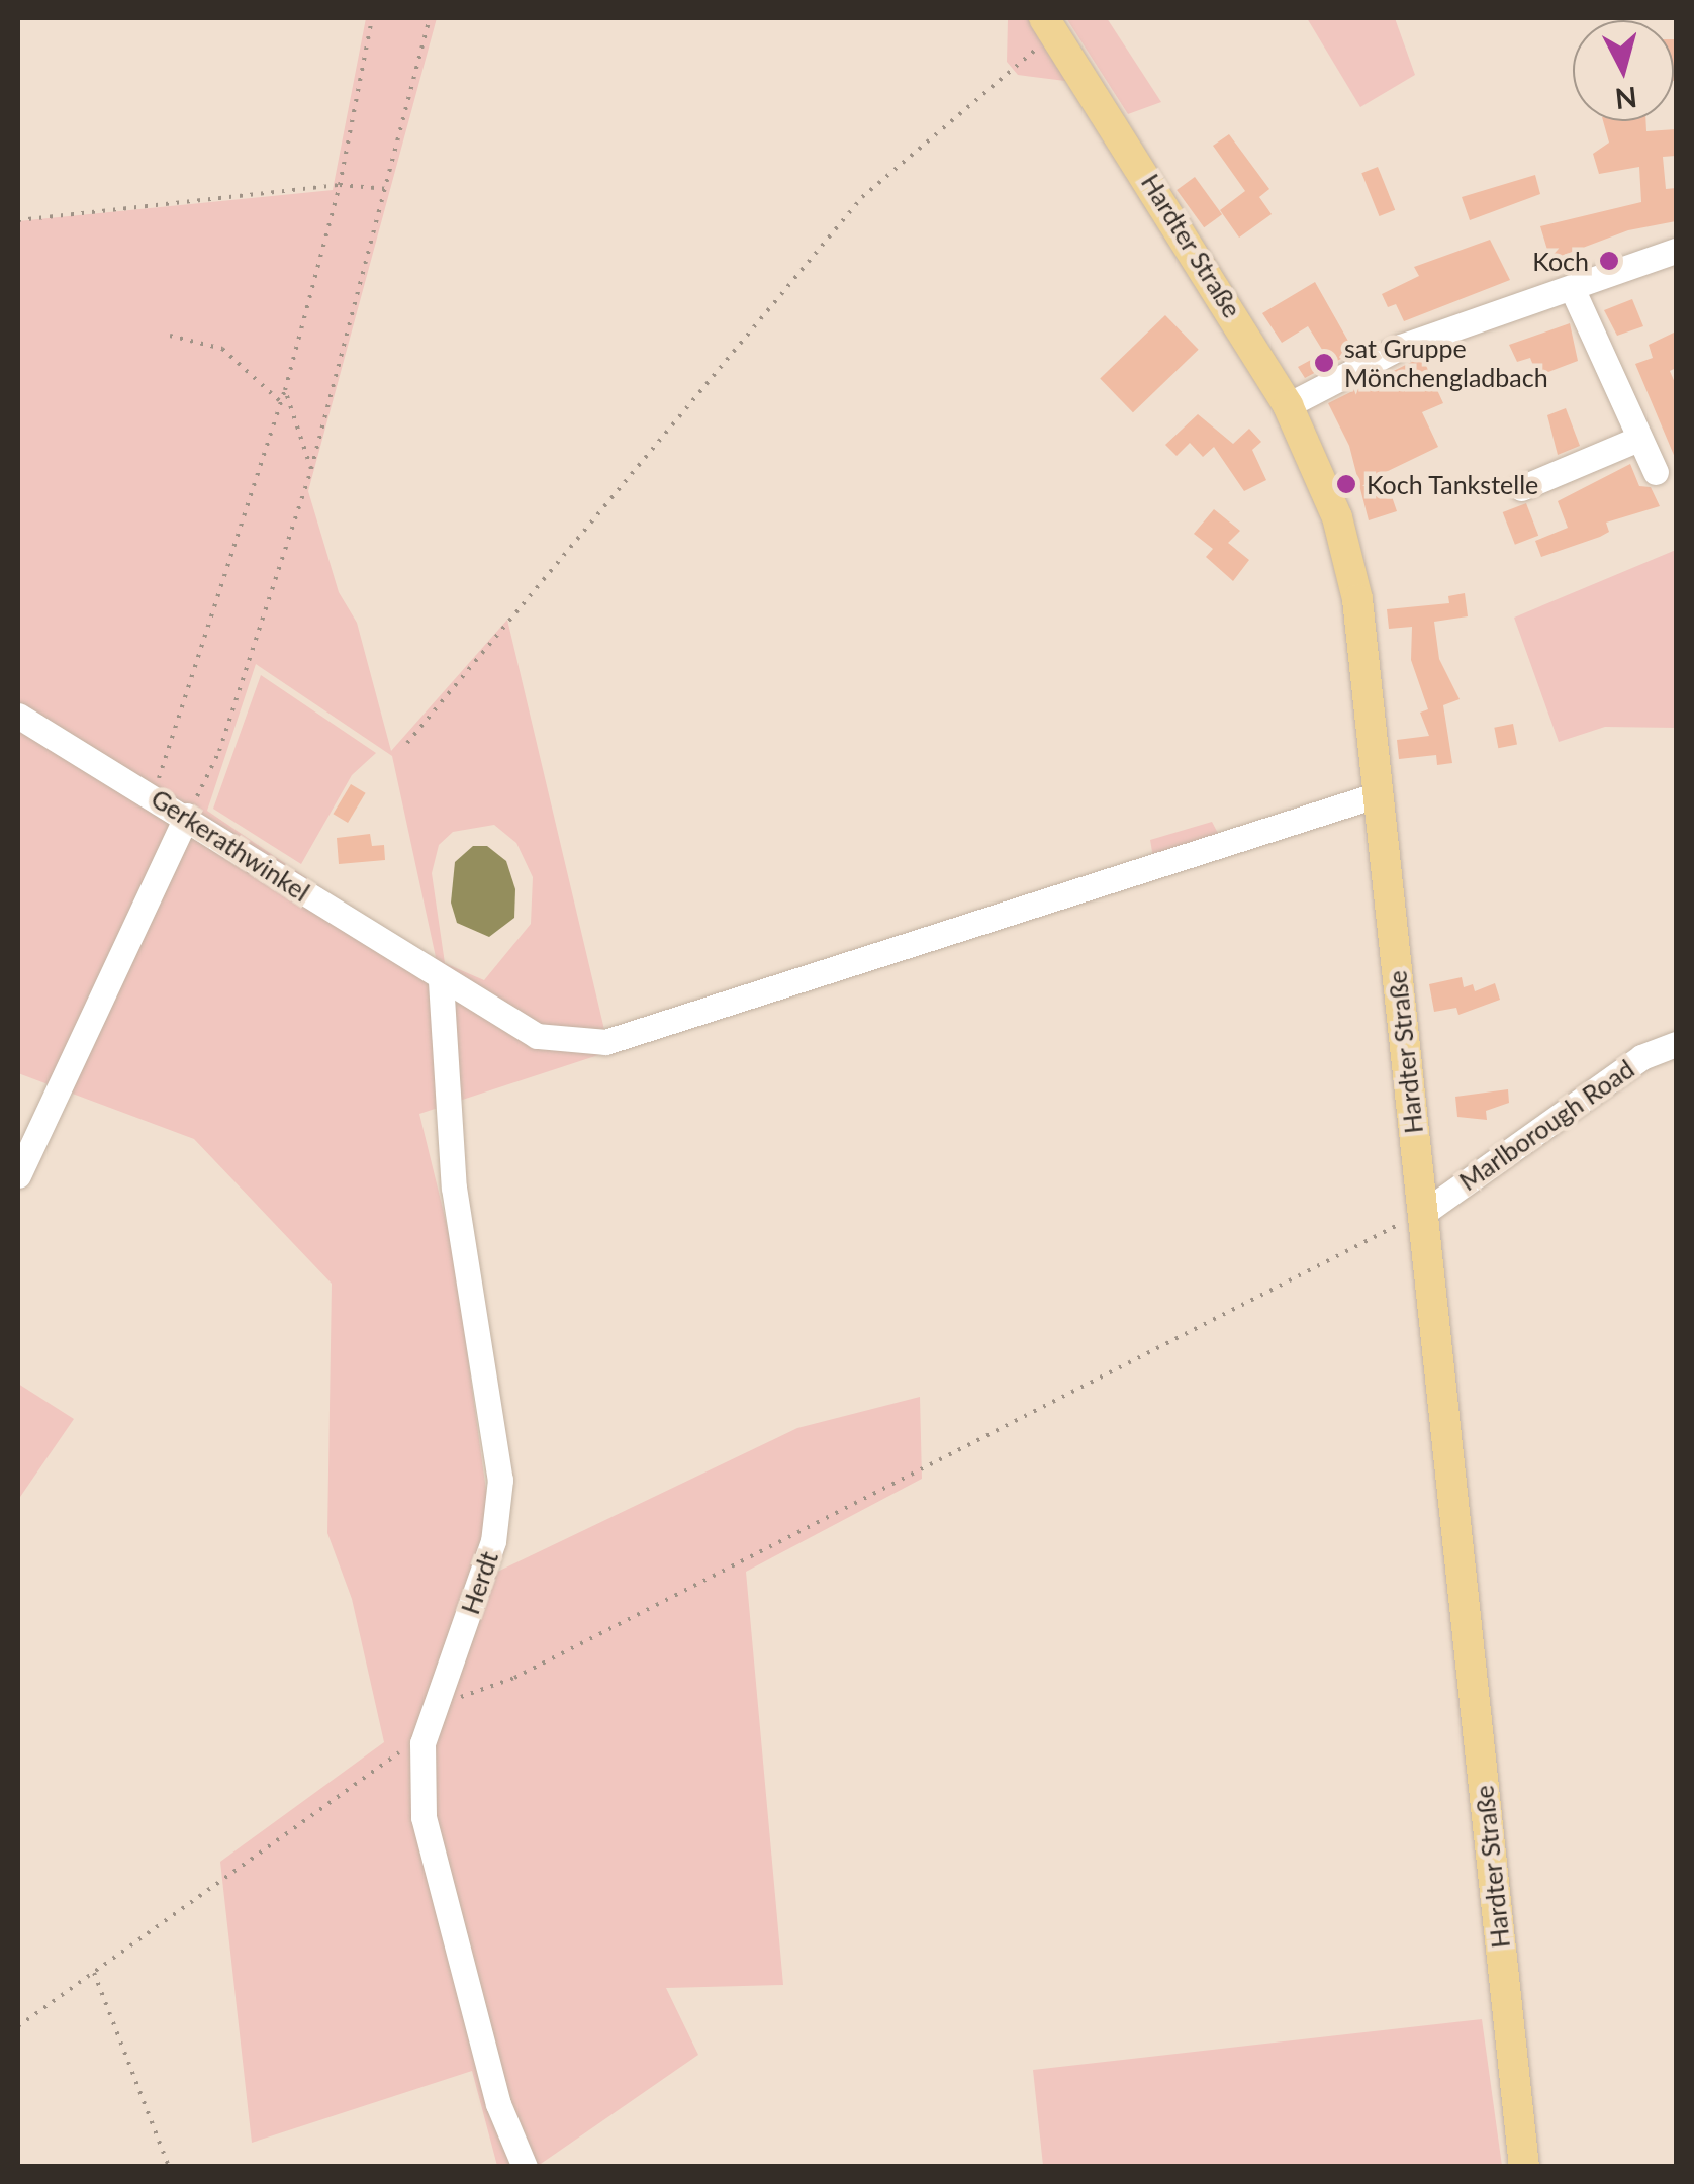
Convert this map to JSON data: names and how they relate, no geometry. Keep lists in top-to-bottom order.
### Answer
{
  "streets": {
    "main road": ["Hardter Straße"],
    "street": ["Gerkerathwinkel", "Marlborough Road", "Herdt"]
  },
  "crossings": [
    ["Hardter Straße", "Gerkerathwinkel"],
    ["Hardter Straße", "Marlborough Road"],
    ["Gerkerathwinkel", "Herdt"]
  ],
  "places": ["Koch", "sat Gruppe Mönchengladbach", "Koch Tankstelle"],
  "north": "bottom"
}
